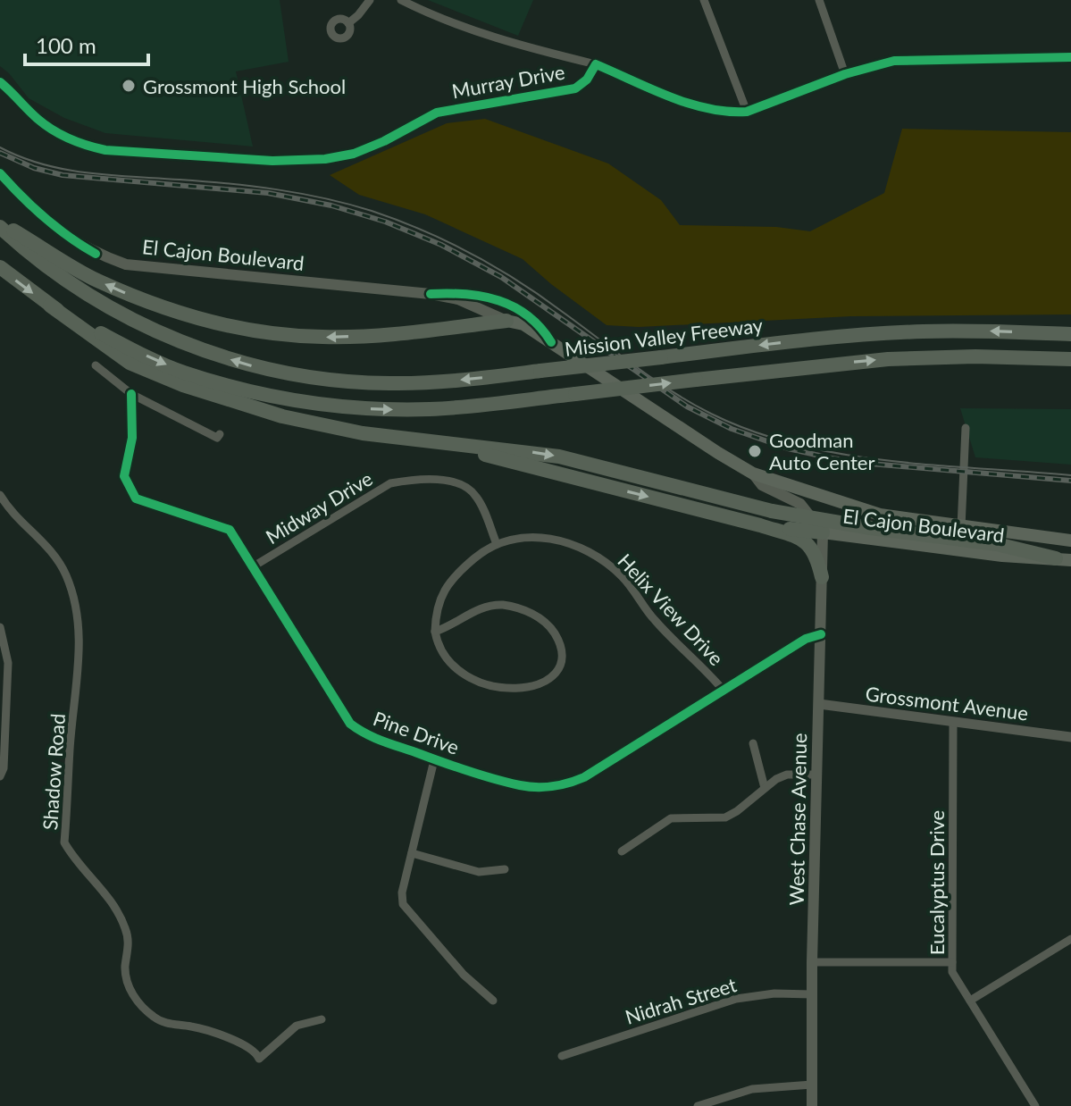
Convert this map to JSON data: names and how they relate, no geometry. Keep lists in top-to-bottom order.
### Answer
{
  "streets": {
    "highway": ["Mission Valley Freeway"],
    "main road": ["El Cajon Boulevard", "West Chase Avenue"],
    "street": [
      "Murray Drive",
      "Midway Drive",
      "Helix View Drive",
      "Grossmont Avenue",
      "Pine Drive",
      "Shadow Road",
      "Eucalyptus Drive",
      "Nidrah Street"
    ]
  },
  "crossings": [
    ["El Cajon Boulevard", "West Chase Avenue"],
    ["Midway Drive", "Helix View Drive"],
    ["Midway Drive", "Pine Drive"],
    ["Helix View Drive", "Pine Drive"],
    ["Grossmont Avenue", "West Chase Avenue"],
    ["Grossmont Avenue", "Eucalyptus Drive"],
    ["Pine Drive", "West Chase Avenue"],
    ["West Chase Avenue", "Nidrah Street"]
  ],
  "places": ["Grossmont High School", "Goodman Auto Center"],
  "scale_bar": "100 m"
}
